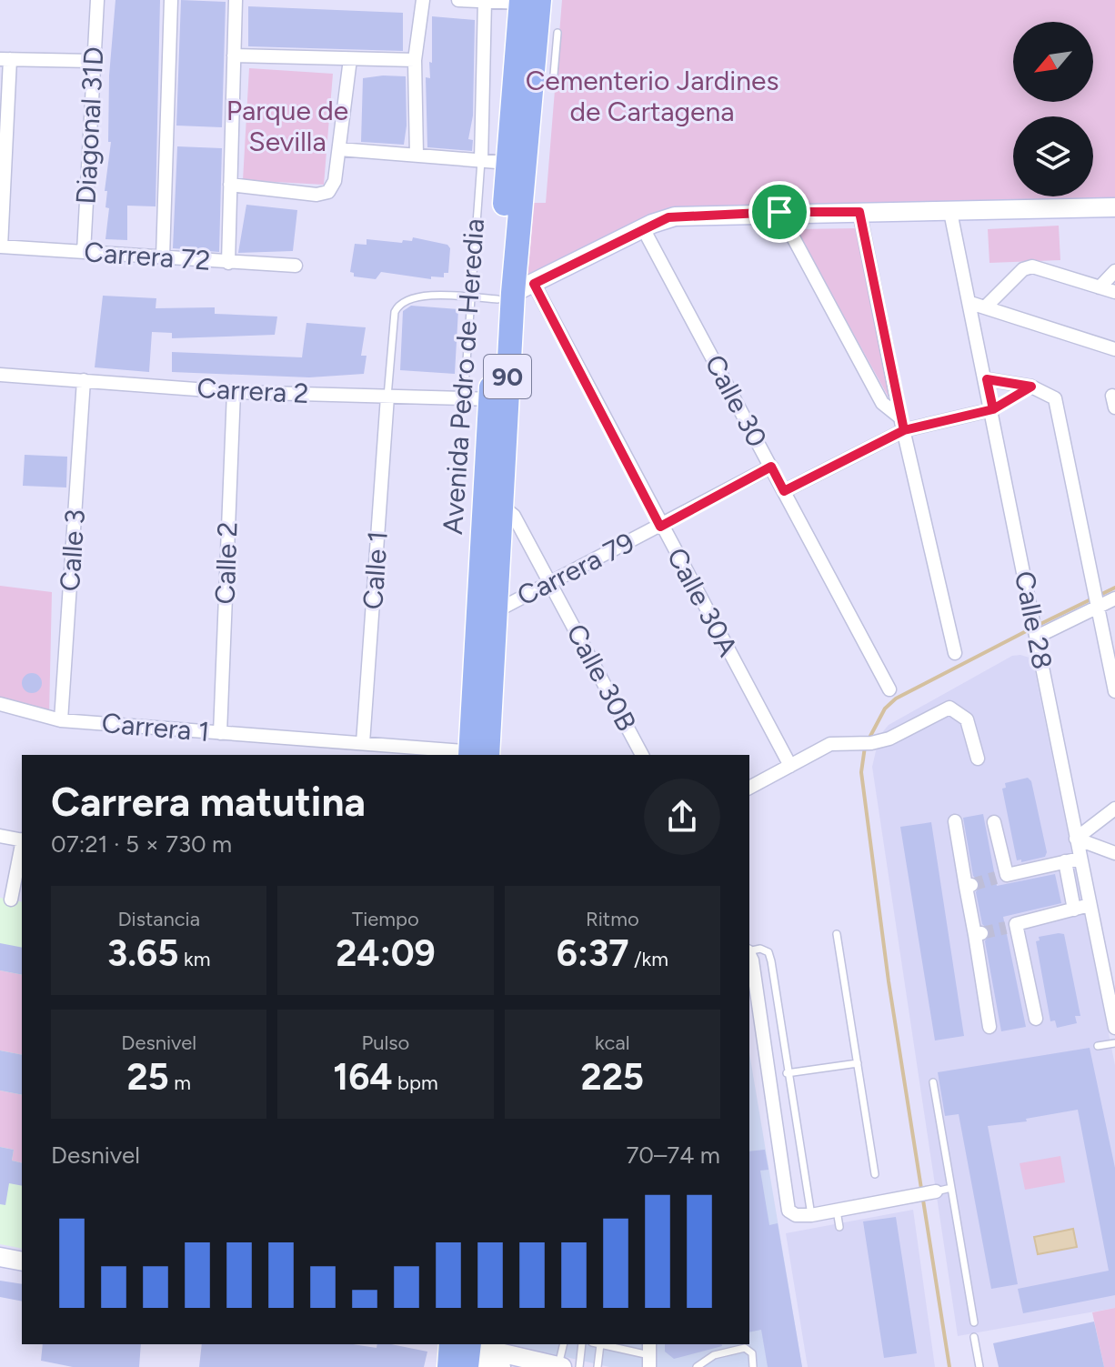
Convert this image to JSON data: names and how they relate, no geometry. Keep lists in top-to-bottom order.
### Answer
{
  "streets": {
    "highway": ["Avenida Pedro de Heredia", "90"],
    "street": [
      "Diagonal 31D",
      "Carrera 72",
      "Carrera 2",
      "Calle 30",
      "Calle 3",
      "Calle 2",
      "Carrera 79",
      "Calle 1",
      "Calle 30A",
      "Calle 28",
      "Calle 30B",
      "Carrera 1"
    ]
  },
  "crossings": [
    ["Diagonal 31D", "Carrera 72"],
    ["Avenida Pedro de Heredia", "Carrera 2"],
    ["Avenida Pedro de Heredia", "Carrera 79"],
    ["Avenida Pedro de Heredia", "Calle 30A"],
    ["Avenida Pedro de Heredia", "Calle 30B"],
    ["Avenida Pedro de Heredia", "Carrera 1"],
    ["Carrera 2", "Calle 3"],
    ["Carrera 2", "Calle 2"],
    ["Carrera 2", "Calle 1"],
    ["Calle 30", "Carrera 79"],
    ["Calle 3", "Carrera 1"],
    ["Calle 2", "Carrera 1"],
    ["Carrera 79", "Calle 30A"],
    ["Carrera 79", "Calle 30B"],
    ["Calle 1", "Carrera 1"]
  ],
  "parks": ["Cementerio Jardines de Cartagena", "Parque de Sevilla"],
  "north": "bottom left",
  "page": {
    "heading": ["Carrera matutina", "07:21 · 5 × 730 m"],
    "stats": [
      ["Distancia", "3.65 km"],
      ["Tiempo", "24:09"],
      ["Ritmo", "6:37 /km"],
      ["Desnivel", "25 m"],
      ["Pulso", "164 bpm"],
      ["kcal", "225"]
    ],
    "chart": ["Desnivel", "70–74 m"]
  }
}
